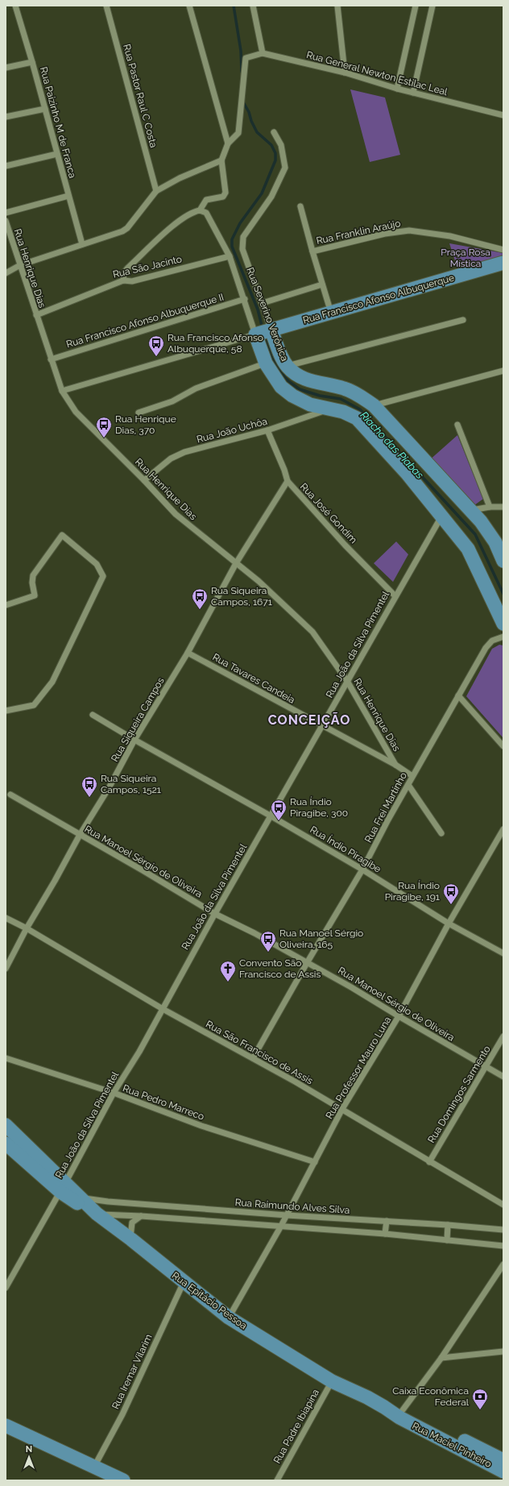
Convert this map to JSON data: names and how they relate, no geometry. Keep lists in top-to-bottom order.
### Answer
{
  "streets": {
    "main road": [
      "Rua Francisco Afonso Albuquerque",
      "Rua Severino Verônica",
      "Rua Epitácio Pessoa",
      "Rua Maciel Pinheiro"
    ],
    "street": [
      "Rua General Newton Estilac Leal",
      "Rua Pastor Raul C Costa",
      "Rua Paizinho M de Franca",
      "Rua Franklin Araújo",
      "Rua São Jacinto",
      "Rua Henrique Dias",
      "Rua Francisco Afonso Albuquerque II",
      "Rua João Uchôa",
      "Rua José Gondim",
      "Rua João da Silva Pimentel",
      "Rua Tavares Candeia",
      "Rua Siqueira Campos",
      "Rua Frei Martinho",
      "Rua Índio Piragibe",
      "Rua Manoel Sérgio de Oliveira",
      "Rua São Francisco de Assis",
      "Rua Professor Mauro Luna",
      "Rua Domingos Sarmento",
      "Rua Pedro Marreco",
      "Rua Raimundo Alves Silva",
      "Rua Iremar Vilarim",
      "Rua Padre Ibiapina"
    ]
  },
  "crossings": [
    ["Rua São Jacinto", "Rua Henrique Dias"],
    ["Rua São Jacinto", "Rua Severino Verônica"],
    ["Rua Henrique Dias", "Rua Francisco Afonso Albuquerque II"],
    ["Rua Henrique Dias", "Rua João Uchôa"],
    ["Rua Henrique Dias", "Rua João da Silva Pimentel"],
    ["Rua Henrique Dias", "Rua Tavares Candeia"],
    ["Rua Henrique Dias", "Rua Siqueira Campos"],
    ["Rua Francisco Afonso Albuquerque", "Rua Severino Verônica"],
    ["Rua Severino Verônica", "Rua Francisco Afonso Albuquerque II"],
    ["Rua Severino Verônica", "Rua João Uchôa"],
    ["Rua Severino Verônica", "Rua João da Silva Pimentel"],
    ["Rua João Uchôa", "Rua José Gondim"],
    ["Rua José Gondim", "Rua João da Silva Pimentel"],
    ["Rua José Gondim", "Rua Siqueira Campos"],
    ["Rua João da Silva Pimentel", "Rua Tavares Candeia"],
    ["Rua João da Silva Pimentel", "Rua Índio Piragibe"],
    ["Rua João da Silva Pimentel", "Rua Manoel Sérgio de Oliveira"],
    ["Rua João da Silva Pimentel", "Rua São Francisco de Assis"],
    ["Rua João da Silva Pimentel", "Rua Pedro Marreco"],
    ["Rua João da Silva Pimentel", "Rua Epitácio Pessoa"],
    ["Rua Tavares Candeia", "Rua Siqueira Campos"],
    ["Rua Tavares Candeia", "Rua Frei Martinho"],
    ["Rua Siqueira Campos", "Rua Índio Piragibe"],
    ["Rua Siqueira Campos", "Rua Manoel Sérgio de Oliveira"],
    ["Rua Siqueira Campos", "Rua São Francisco de Assis"],
    ["Rua Frei Martinho", "Rua Índio Piragibe"],
    ["Rua Frei Martinho", "Rua Manoel Sérgio de Oliveira"],
    ["Rua Frei Martinho", "Rua São Francisco de Assis"],
    ["Rua Índio Piragibe", "Rua Professor Mauro Luna"],
    ["Rua Manoel Sérgio de Oliveira", "Rua Professor Mauro Luna"],
    ["Rua Manoel Sérgio de Oliveira", "Rua Domingos Sarmento"],
    ["Rua São Francisco de Assis", "Rua Professor Mauro Luna"],
    ["Rua São Francisco de Assis", "Rua Domingos Sarmento"],
    ["Rua Professor Mauro Luna", "Rua Pedro Marreco"],
    ["Rua Professor Mauro Luna", "Rua Raimundo Alves Silva"],
    ["Rua Raimundo Alves Silva", "Rua Epitácio Pessoa"],
    ["Rua Epitácio Pessoa", "Rua Iremar Vilarim"],
    ["Rua Epitácio Pessoa", "Rua Padre Ibiapina"],
    ["Rua Epitácio Pessoa", "Rua Maciel Pinheiro"]
  ],
  "districts": ["CONCEIÇÃO"],
  "water": ["Riacho das Piabas"],
  "parks": ["Praça Rosa Mística"],
  "places": {
    "bus stop": [
      "Rua Francisco Afonso Albuquerque, 58",
      "Rua Henrique Dias, 370",
      "Rua Siqueira Campos, 1671",
      "Rua Siqueira Campos, 1521",
      "Rua Índio Piragibe, 300",
      "Rua Índio Piragibe, 191",
      "Rua Manoel Sérgio Oliveira, 165"
    ],
    "church": ["Convento São Francisco de Assis"],
    "bank": ["Caixa Econômica Federal"]
  },
  "north": "top"
}
